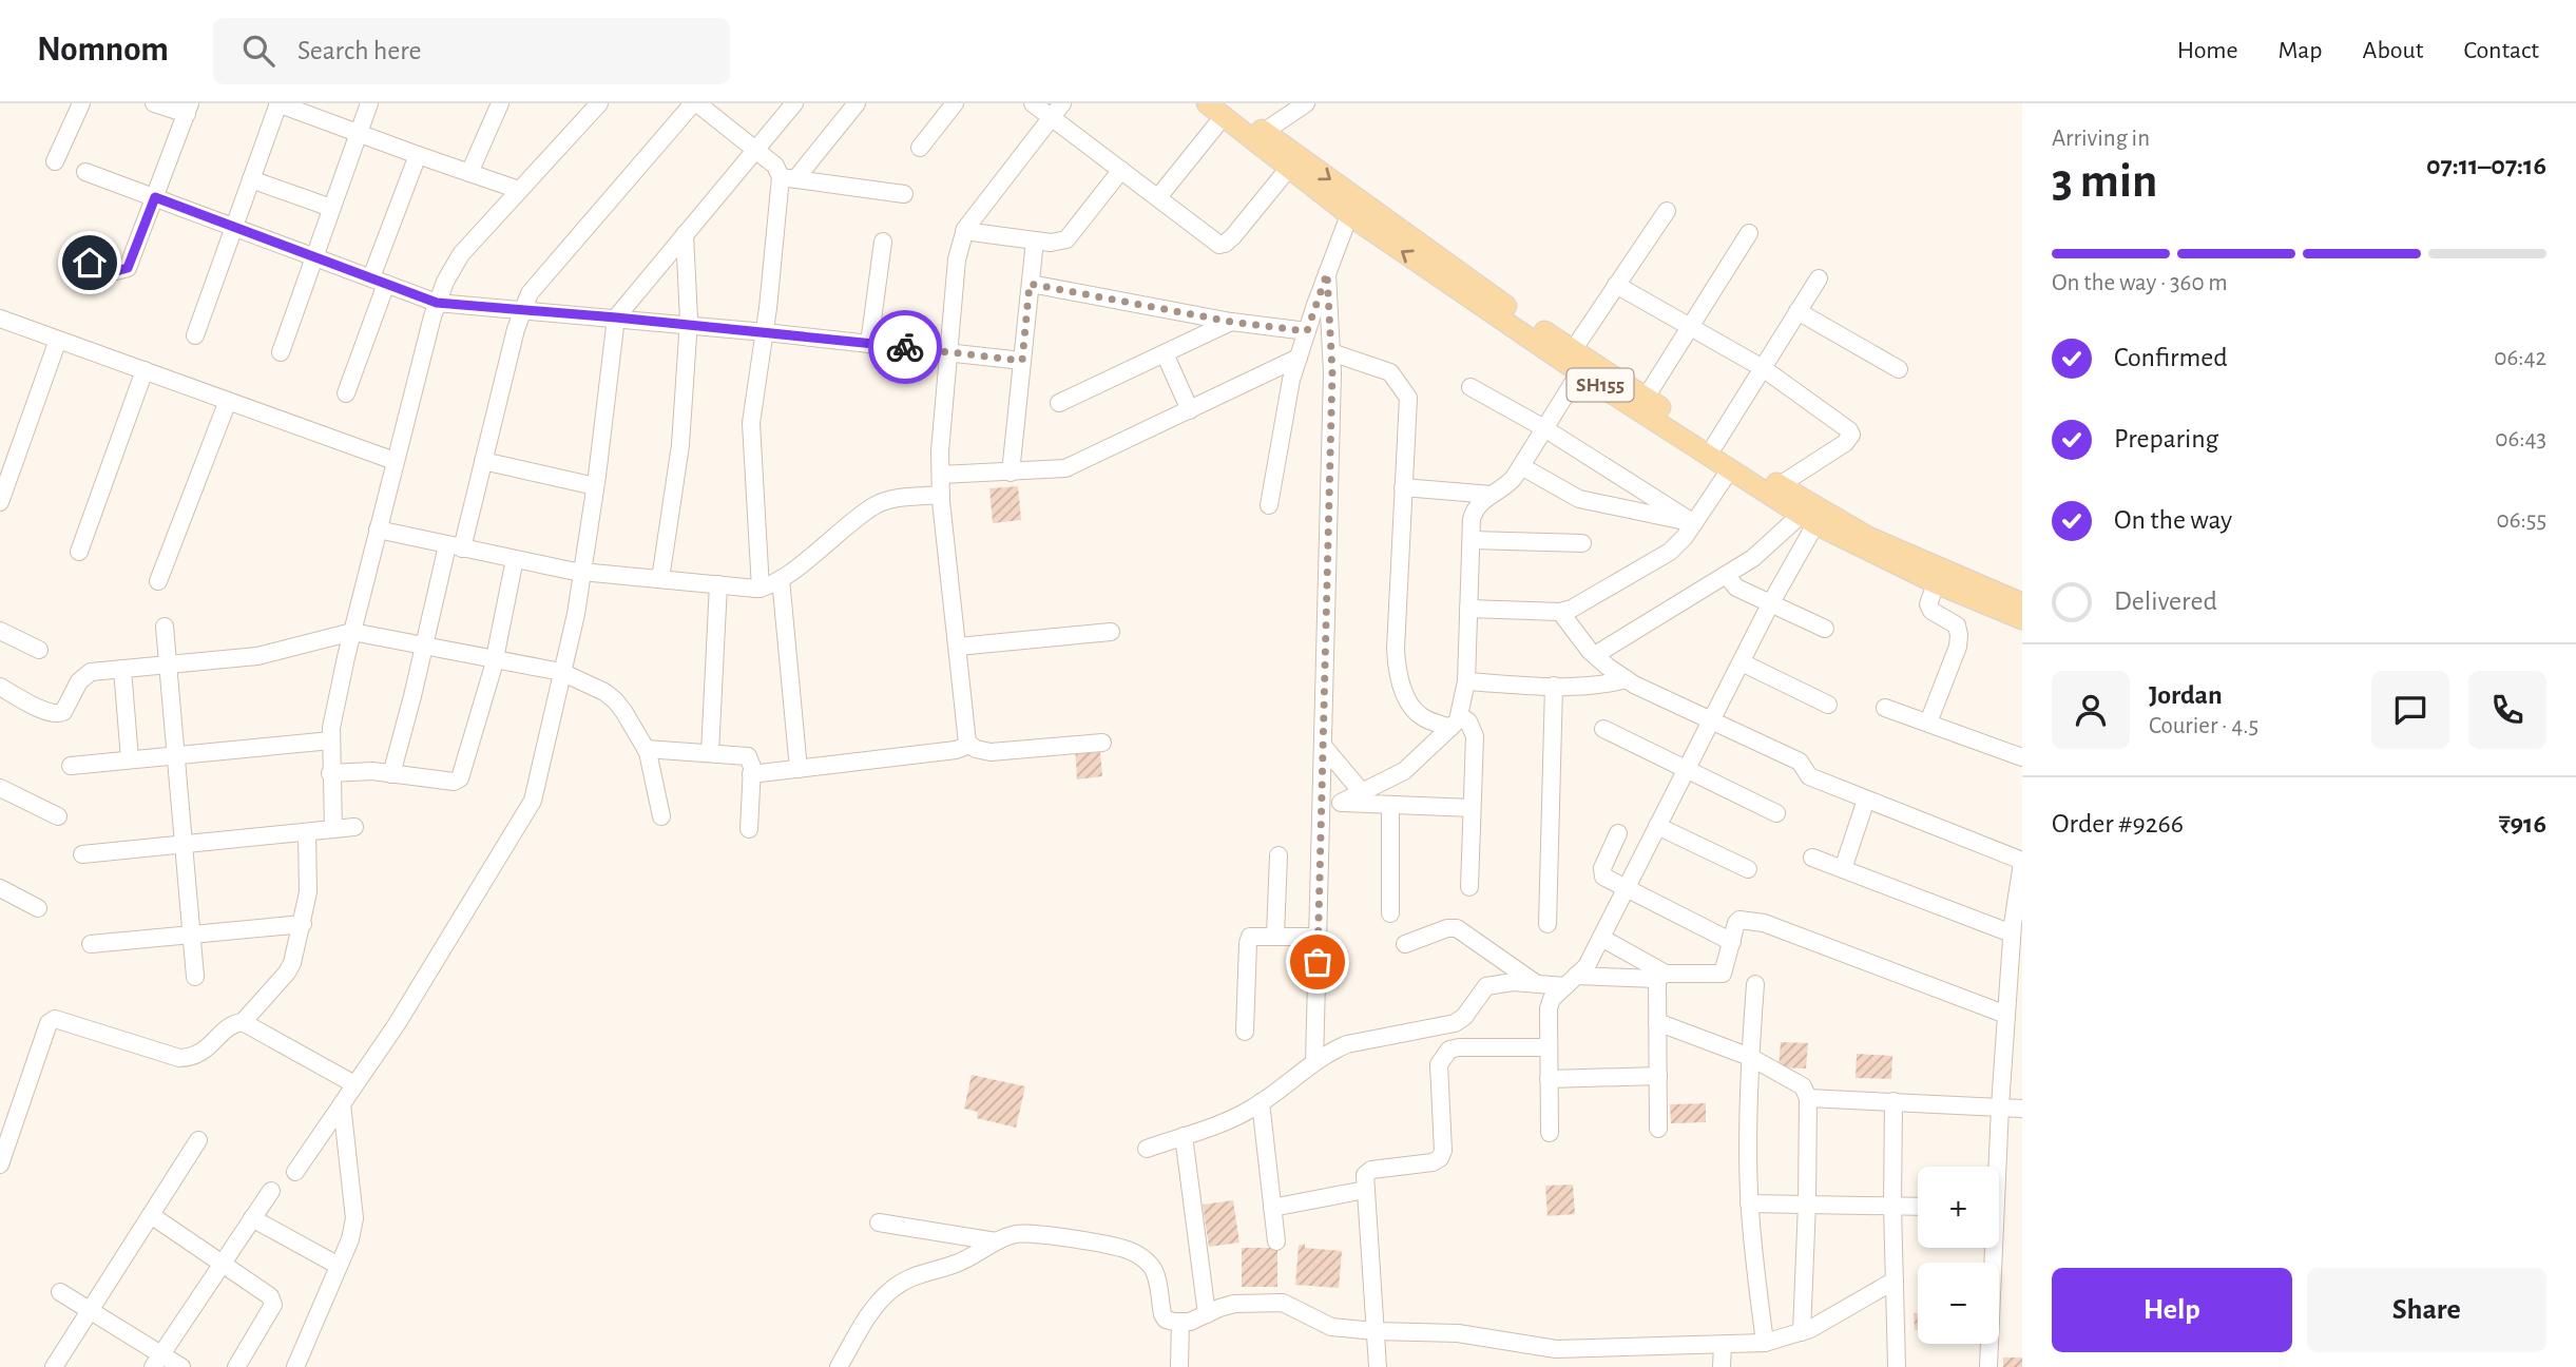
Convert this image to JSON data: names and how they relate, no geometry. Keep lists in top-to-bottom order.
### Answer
{
  "streets": {
    "main road": ["SH155"]
  },
  "page": {
    "header": "Nomnom",
    "search": "Search here",
    "nav": [
      "Home",
      "Map",
      "About",
      "Contact"
    ],
    "heading": ["3 min", "Arriving in", "07:11–07:16"],
    "panel": [
      "Jordan",
      "Courier · 4.5",
      "Order #9266",
      "₹916"
    ],
    "bar": "On the way · 360 m",
    "list": [
      ["Confirmed", "06:42"],
      ["Preparing", "06:43"],
      ["On the way", "06:55"],
      "Delivered"
    ],
    "map_buttons": ["+", "−"],
    "buttons": ["Help", "Share"]
  }
}
